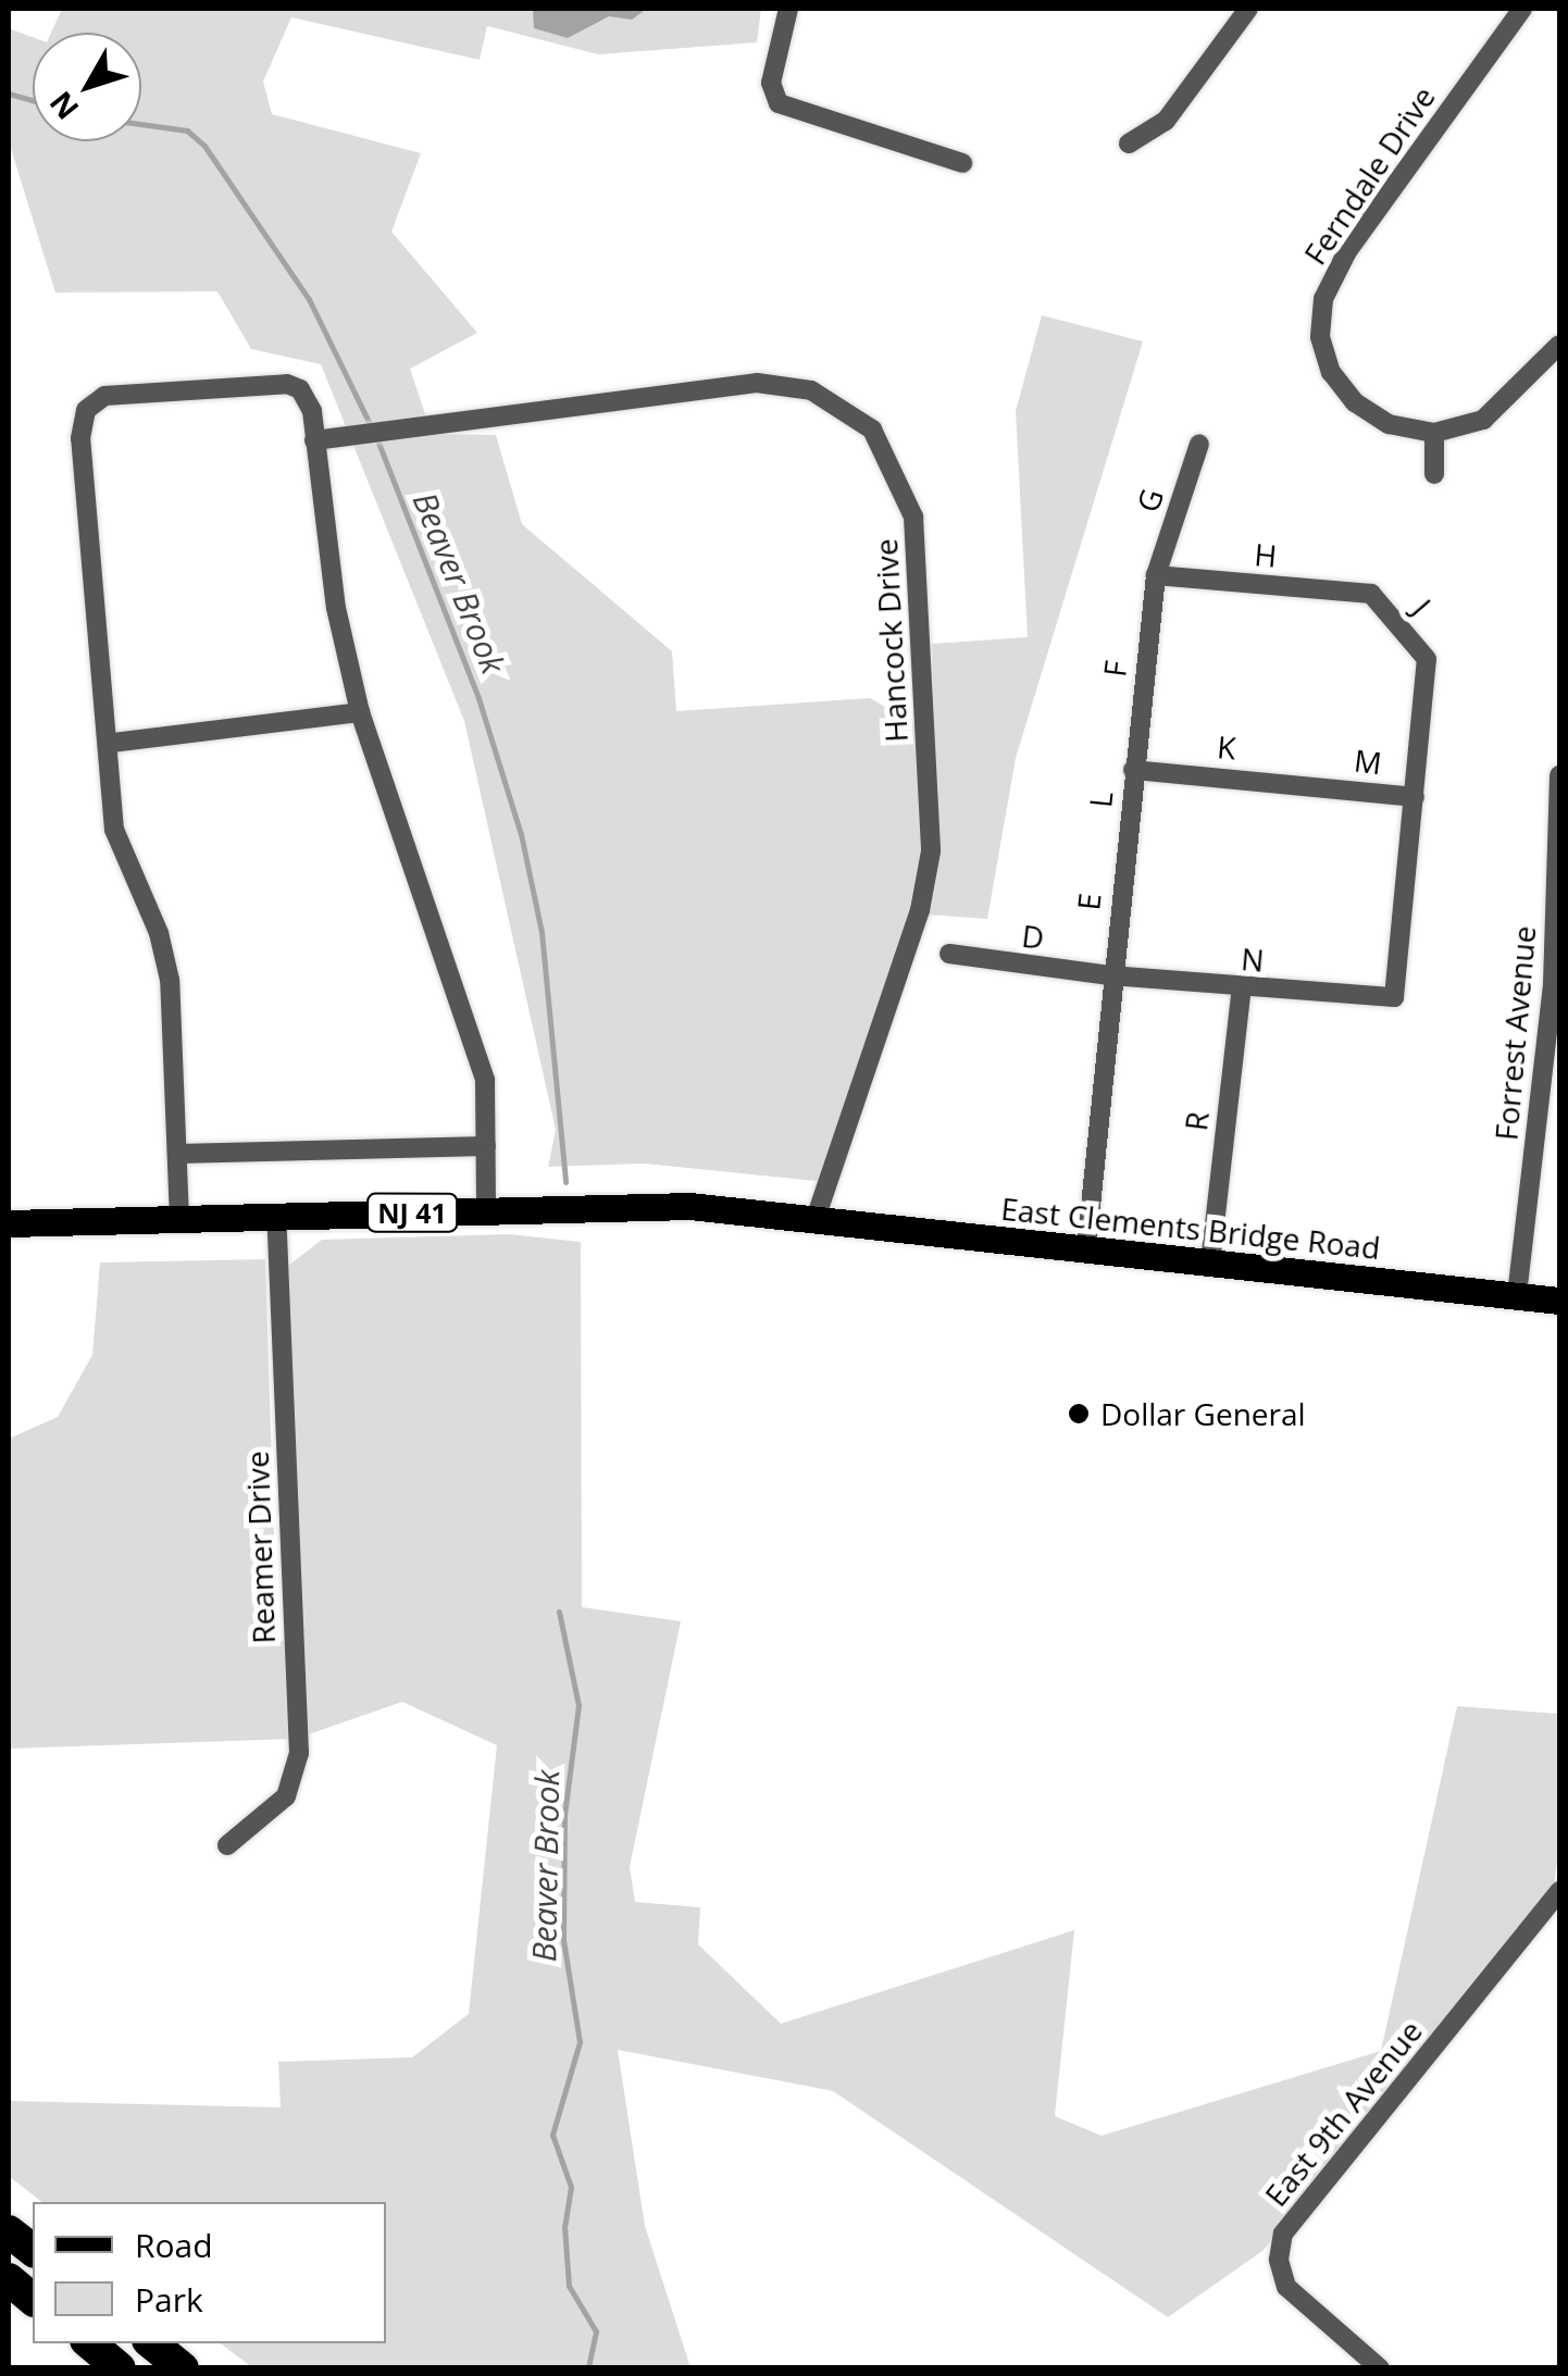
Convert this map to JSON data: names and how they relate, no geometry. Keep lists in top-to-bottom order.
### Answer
{
  "streets": {
    "main road": ["NJ 41", "East Clements Bridge Road"],
    "street": [
      "Ferndale Drive",
      "G",
      "H",
      "J",
      "Hancock Drive",
      "F",
      "K",
      "M",
      "L",
      "E",
      "D",
      "N",
      "Forrest Avenue",
      "R",
      "Reamer Drive",
      "East 9th Avenue"
    ]
  },
  "crossings": [
    ["G", "H"],
    ["G", "F"],
    ["H", "J"],
    ["H", "F"],
    ["J", "M"],
    ["J", "N"],
    ["Hancock Drive", "NJ 41"],
    ["Hancock Drive", "East Clements Bridge Road"],
    ["F", "K"],
    ["F", "L"],
    ["K", "M"],
    ["K", "L"],
    ["M", "N"],
    ["L", "E"],
    ["E", "D"],
    ["E", "N"],
    ["D", "N"],
    ["N", "R"],
    ["Forrest Avenue", "East Clements Bridge Road"],
    ["R", "East Clements Bridge Road"],
    ["NJ 41", "East Clements Bridge Road"],
    ["NJ 41", "Reamer Drive"]
  ],
  "water": ["Beaver Brook"],
  "places": ["Dollar General"],
  "legend": ["Road", "Park"],
  "north": "bottom left"
}
